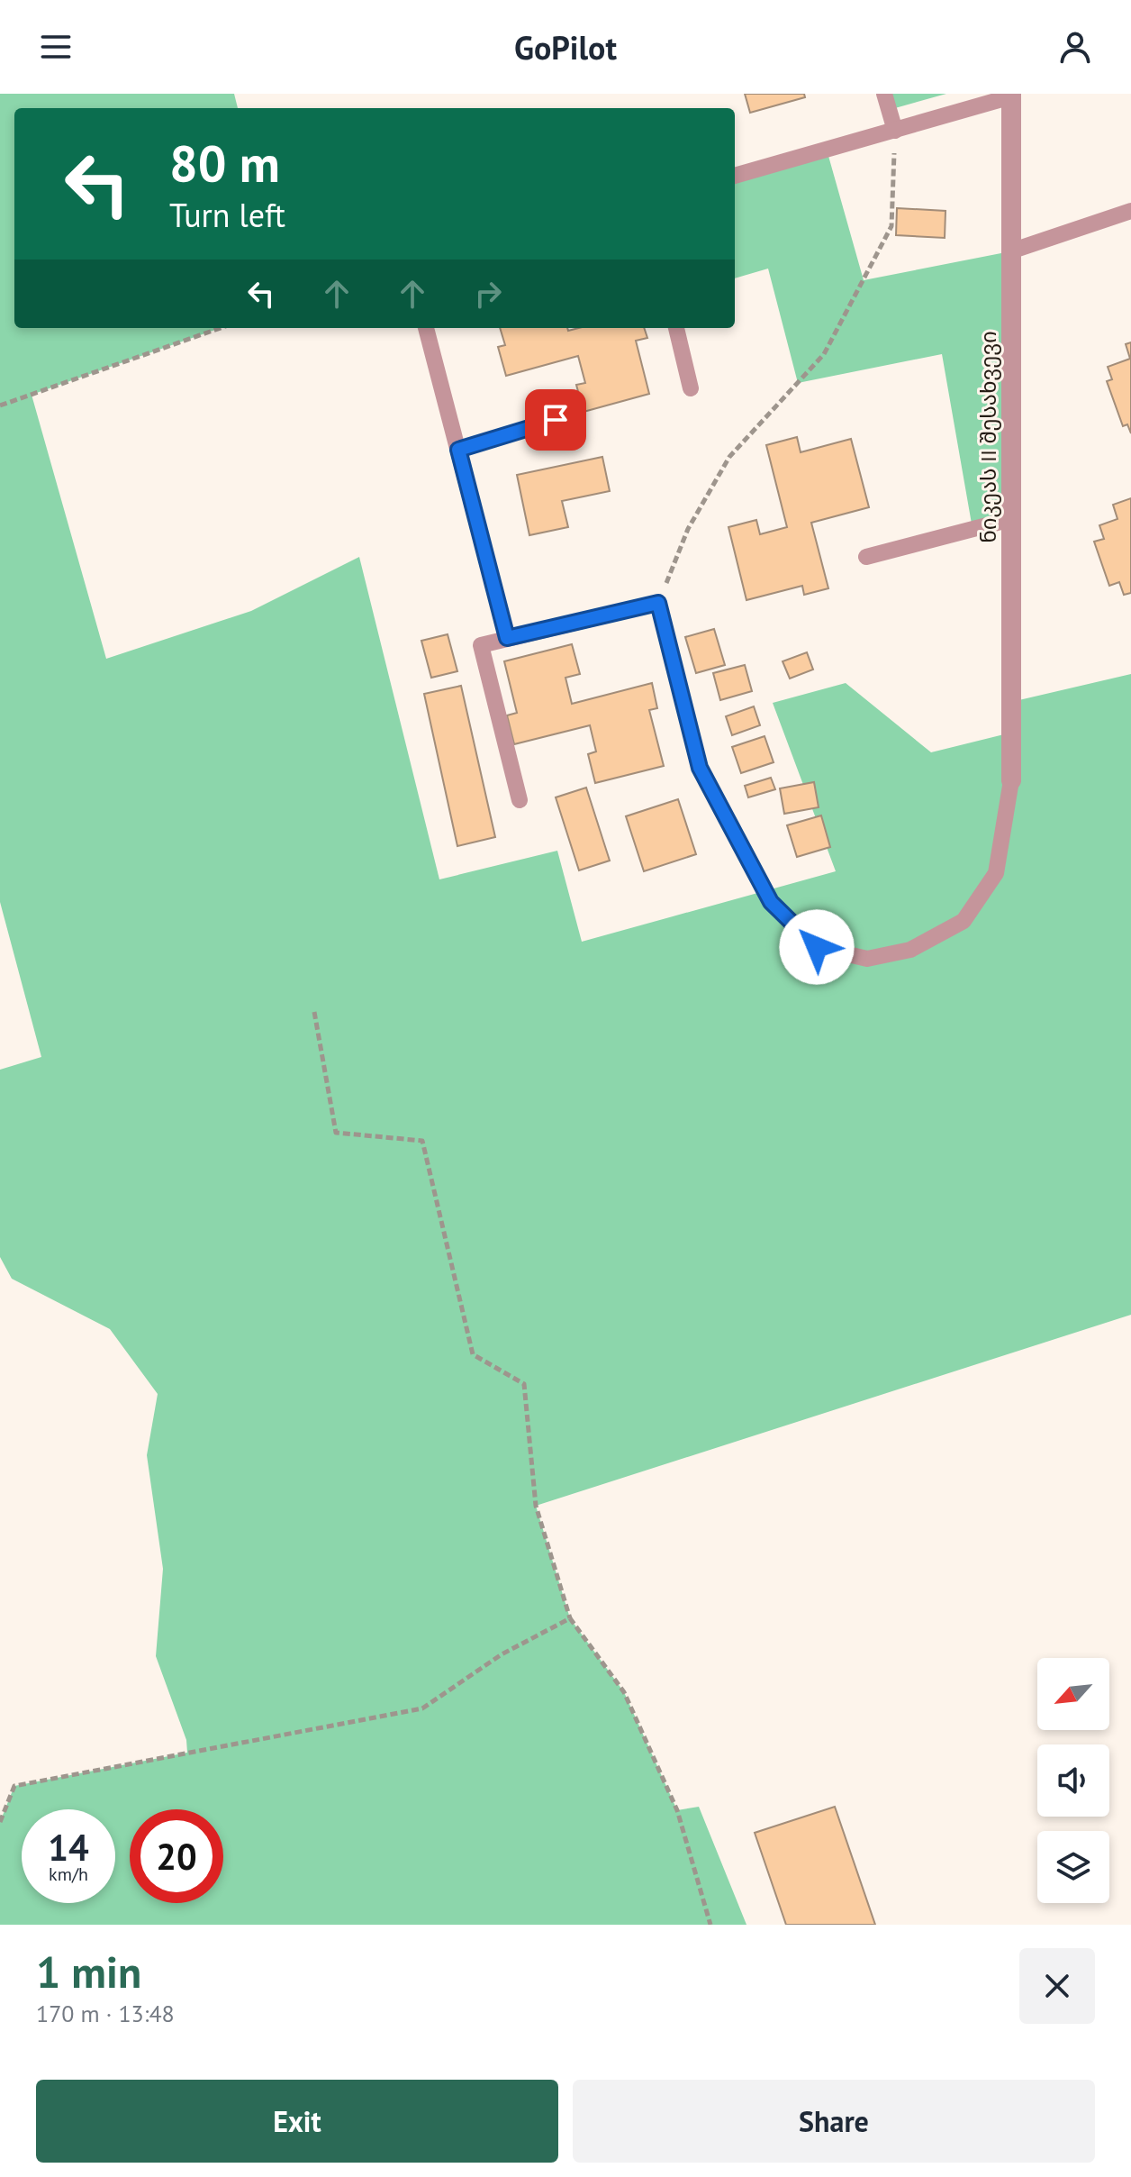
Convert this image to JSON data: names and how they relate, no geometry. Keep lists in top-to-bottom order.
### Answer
{
  "streets": {
    "street": ["ნიკეას II შესახვევი"]
  },
  "north": "bottom left",
  "page": {
    "header": "GoPilot",
    "turn": ["80 m", "Turn left"],
    "speed": "14 km/h",
    "limit": "20",
    "heading": ["1 min", "170 m · 13:48"],
    "buttons": ["Exit", "Share"]
  }
}
